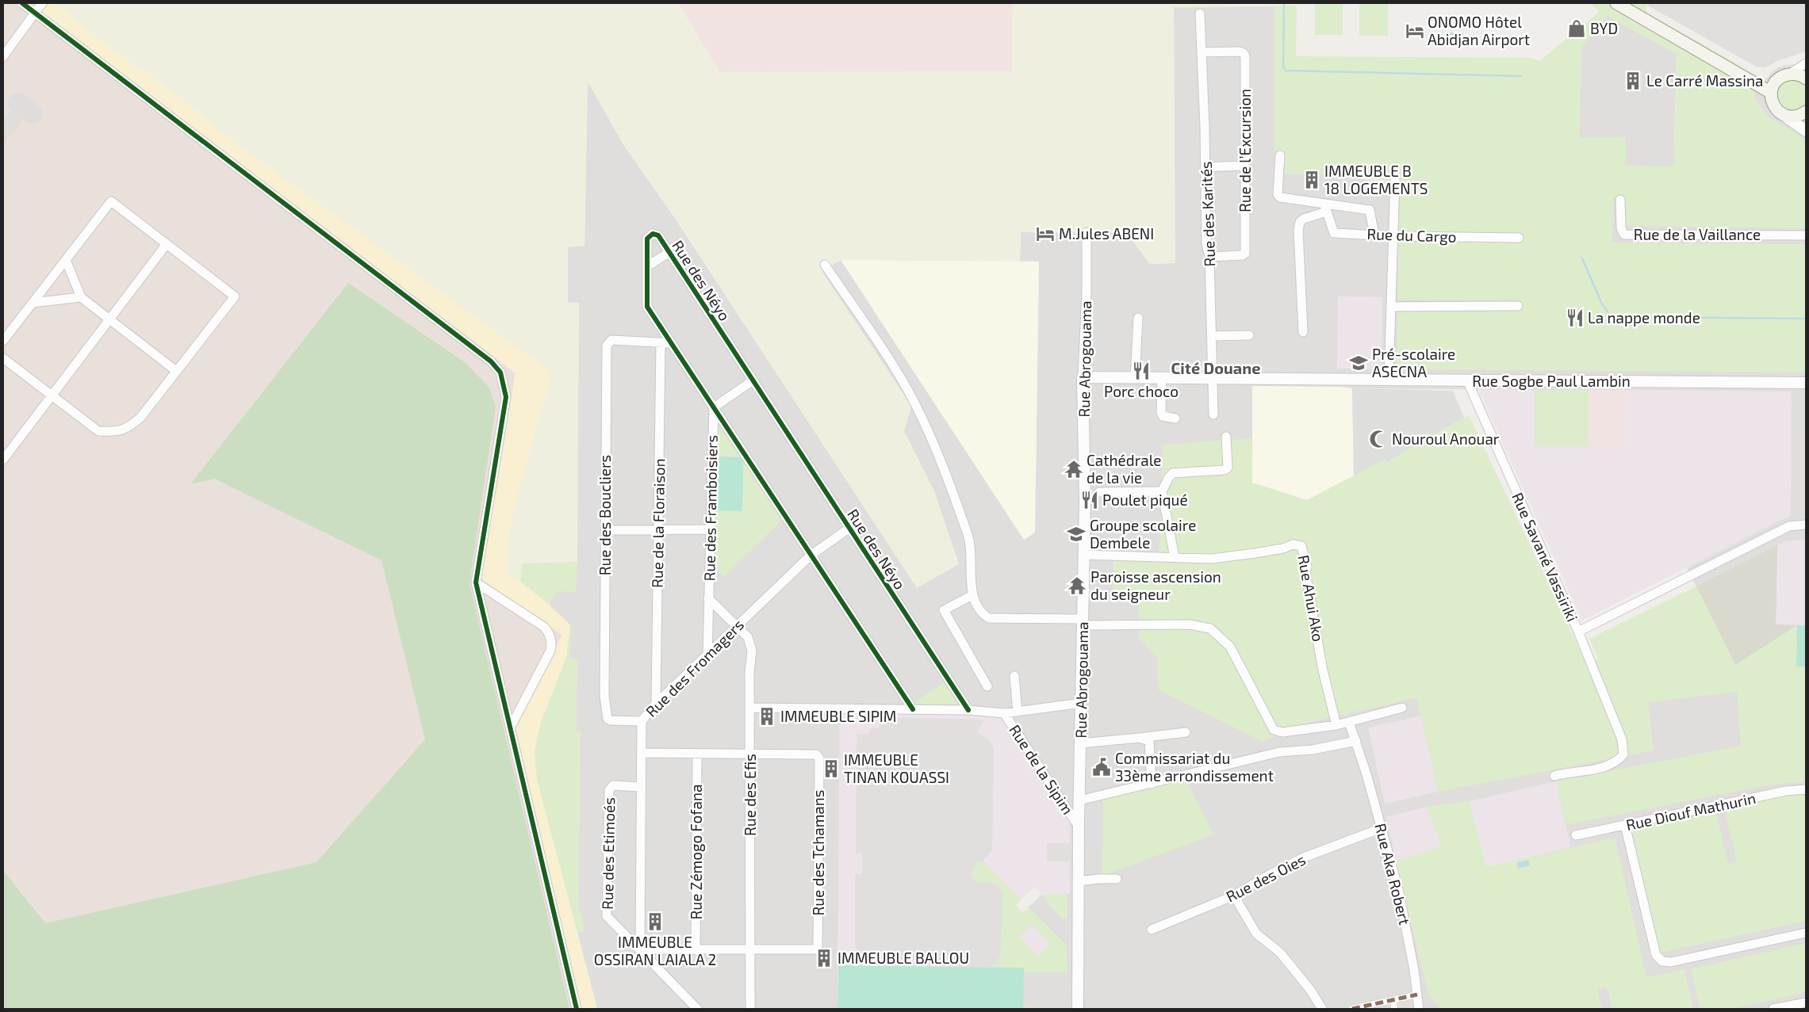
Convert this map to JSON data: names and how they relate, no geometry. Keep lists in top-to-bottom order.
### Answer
{
  "streets": {
    "street": [
      "Rue de l'Excursion",
      "Rue des Karités",
      "Rue de la Vaillance",
      "Rue du Cargo",
      "Rue des Néyo",
      "Rue Abrogouama",
      "Rue Sogbe Paul Lambin",
      "Rue des Framboisiers",
      "Rue des Boucliers",
      "Rue de la Floraison",
      "Rue Savané Vassiriki",
      "Rue Ahui Ako",
      "Rue des Fromagers",
      "Rue de la Sipim",
      "Rue des Efis",
      "Rue Diouf Mathurin",
      "Rue Zémogo Fofana",
      "Rue des Tchamans",
      "Rue des Etimoés",
      "Rue Aka Robert",
      "Rue des Oies"
    ]
  },
  "crossings": [
    ["Rue de l'Excursion", "Rue des Karités"],
    ["Rue des Karités", "Rue Sogbe Paul Lambin"],
    ["Rue des Néyo", "Rue des Framboisiers"],
    ["Rue des Néyo", "Rue des Boucliers"],
    ["Rue des Néyo", "Rue des Fromagers"],
    ["Rue Abrogouama", "Rue Sogbe Paul Lambin"],
    ["Rue Abrogouama", "Rue Ahui Ako"],
    ["Rue Abrogouama", "Rue de la Sipim"],
    ["Rue Sogbe Paul Lambin", "Rue Savané Vassiriki"],
    ["Rue des Framboisiers", "Rue des Fromagers"],
    ["Rue des Framboisiers", "Rue des Efis"],
    ["Rue des Boucliers", "Rue de la Floraison"],
    ["Rue des Boucliers", "Rue des Fromagers"],
    ["Rue de la Floraison", "Rue des Fromagers"],
    ["Rue des Fromagers", "Rue des Efis"],
    ["Rue des Fromagers", "Rue des Tchamans"],
    ["Rue des Fromagers", "Rue des Etimoés"],
    ["Rue des Efis", "Rue des Tchamans"],
    ["Rue Zémogo Fofana", "Rue des Tchamans"],
    ["Rue des Tchamans", "Rue des Etimoés"],
    ["Rue Aka Robert", "Rue des Oies"]
  ],
  "districts": ["Cité Douane"],
  "places": {
    "shop": ["BYD"],
    "hotel": ["ONOMO Hôtel Abidjan Airport", "M.Jules ABENI"],
    "building": [
      "Le Carré Massina",
      "IMMEUBLE B 18 LOGEMENTS",
      "IMMEUBLE SIPIM",
      "IMMEUBLE TINAN KOUASSI",
      "IMMEUBLE OSSIRAN LAIALA 2",
      "IMMEUBLE BALLOU"
    ],
    "restaurant": ["La nappe monde", "Porc choco", "Poulet piqué"],
    "school or university": ["Pré-scolaire ASECNA", "Groupe scolaire Dembele"],
    "mosque": ["Nouroul Anouar"],
    "temple": ["Cathédrale de la vie", "Paroisse ascension du seigneur"],
    "public building": ["Commissariat du 33ème arrondissement"]
  }
}
